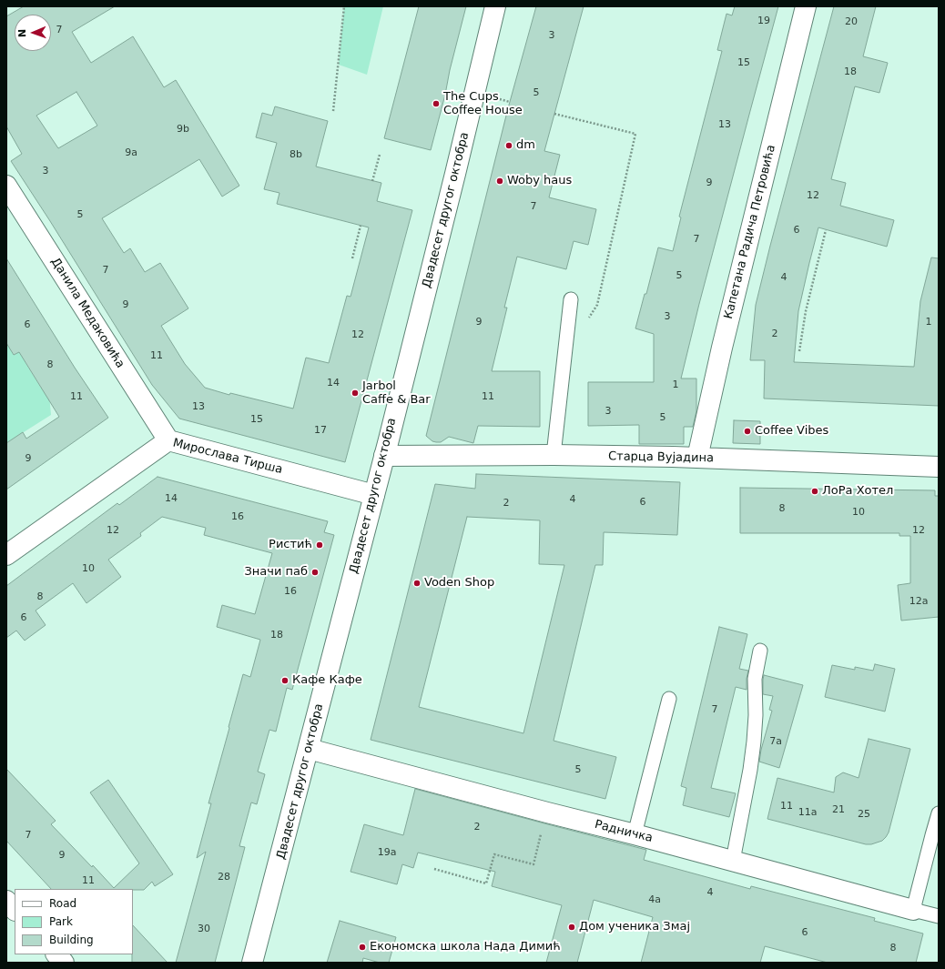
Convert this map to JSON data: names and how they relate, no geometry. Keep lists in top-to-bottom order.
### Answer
{
  "streets": {
    "street": [
      "Двадесет другог октобра",
      "Капетана Радича Петровића",
      "Данила Медаковића",
      "Мирослава Тирша",
      "Старца Вујадина",
      "Радничка"
    ]
  },
  "crossings": [
    ["Двадесет другог октобра", "Мирослава Тирша"],
    ["Двадесет другог октобра", "Старца Вујадина"],
    ["Двадесет другог октобра", "Радничка"],
    ["Капетана Радича Петровића", "Старца Вујадина"],
    ["Данила Медаковића", "Мирослава Тирша"]
  ],
  "places": [
    "The Cups Coffee House",
    "dm",
    "Woby haus",
    "Jarbol Caffe & Bar",
    "Coffee Vibes",
    "ЛоРа Хотел",
    "Ристић",
    "Значи паб",
    "Voden Shop",
    "Кафе Кафе",
    "Дом ученика Змај",
    "Економска школа Нада Димић"
  ],
  "house_numbers": [
    "19",
    "20",
    "7",
    "3",
    "15",
    "18",
    "5",
    "13",
    "9b",
    "9a",
    "8b",
    "3",
    "9",
    "12",
    "7",
    "5",
    "6",
    "7",
    "7",
    "5",
    "4",
    "9",
    "3",
    "9",
    "1",
    "6",
    "2",
    "12",
    "11",
    "8",
    "14",
    "1",
    "11",
    "11",
    "13",
    "3",
    "5",
    "15",
    "17",
    "9",
    "14",
    "4",
    "6",
    "2",
    "8",
    "10",
    "16",
    "12",
    "12",
    "10",
    "16",
    "8",
    "12a",
    "6",
    "18",
    "7",
    "7a",
    "5",
    "11",
    "21",
    "11a",
    "25",
    "2",
    "7",
    "19a",
    "9",
    "28",
    "11",
    "4",
    "4a",
    "30",
    "6",
    "8"
  ],
  "legend": ["Road", "Park", "Building"],
  "north": "left"
}
